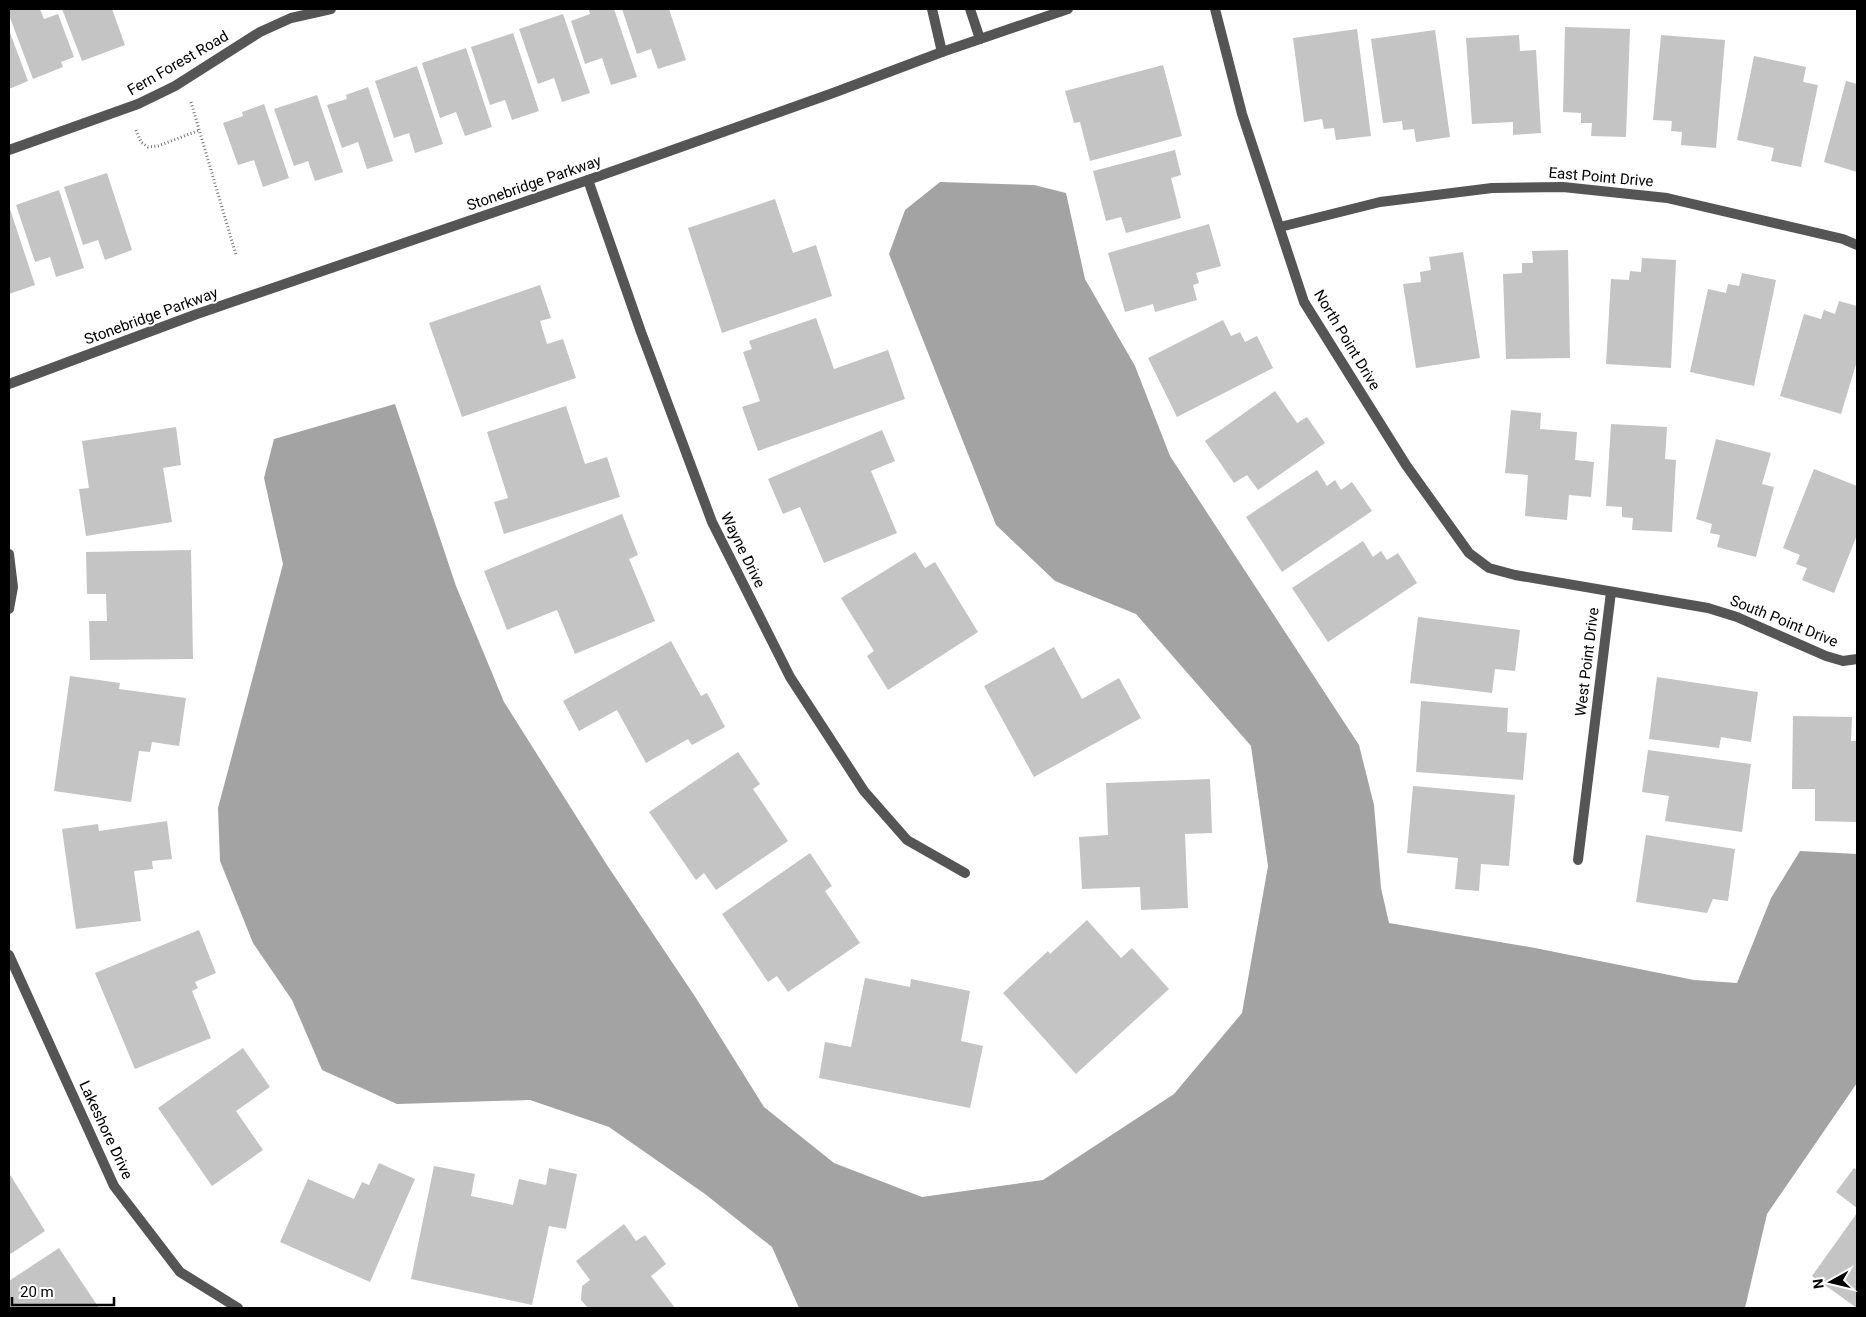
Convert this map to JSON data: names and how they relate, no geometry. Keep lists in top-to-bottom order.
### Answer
{
  "streets": {
    "street": [
      "Fern Forest Road",
      "East Point Drive",
      "Stonebridge Parkway",
      "North Point Drive",
      "Wayne Drive",
      "South Point Drive",
      "West Point Drive",
      "Lakeshore Drive"
    ]
  },
  "crossings": [
    ["East Point Drive", "North Point Drive"],
    ["Stonebridge Parkway", "Wayne Drive"],
    ["North Point Drive", "West Point Drive"],
    ["South Point Drive", "West Point Drive"]
  ],
  "scale_bar": "20 m",
  "north": "left"
}
